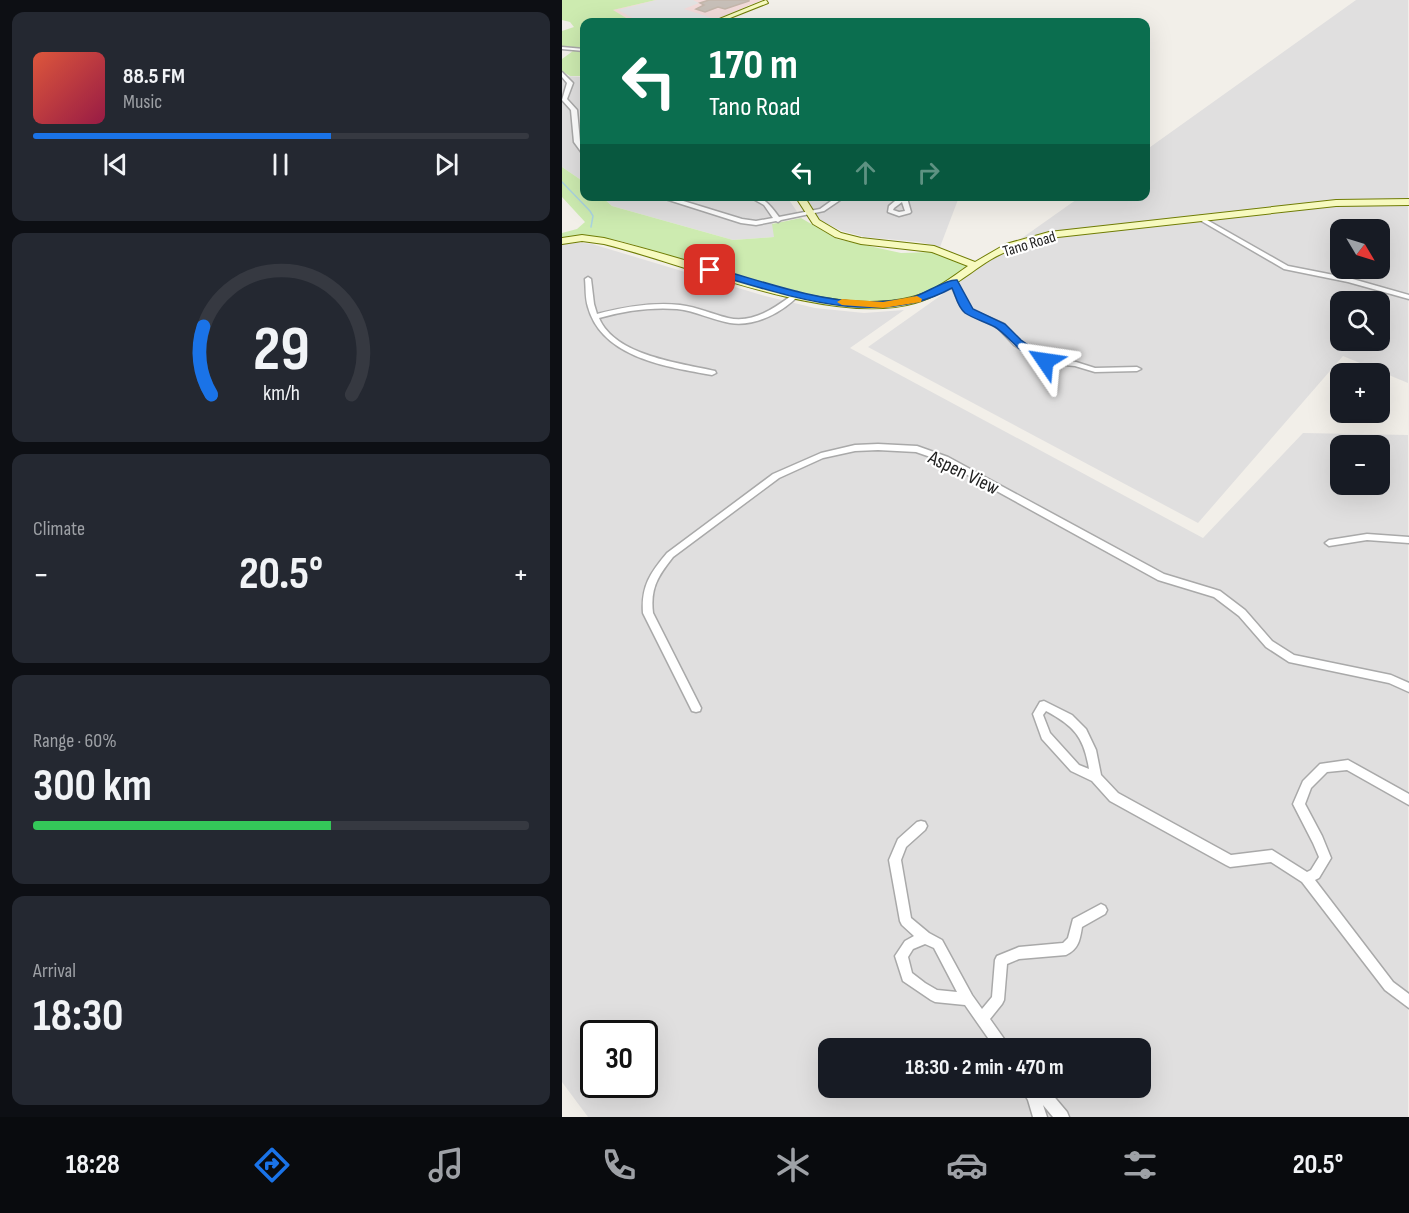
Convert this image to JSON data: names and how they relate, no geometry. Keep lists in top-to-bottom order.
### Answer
{
  "streets": {
    "street": ["Tano Road", "Aspen View"]
  },
  "north": "bottom right",
  "page": {
    "turn": ["170 m", "Tano Road"],
    "song": ["88.5 FM", "Music"],
    "map_buttons": ["+", "−"],
    "tile": [
      "Climate",
      ["Range · 60%", "300 km"],
      ["Arrival", "18:30"]
    ],
    "heat": ["−", "20.5°", "+"],
    "limit": "30",
    "trip": "18:30 · 2 min · 470 m",
    "tabs": ["18:28", "20.5°"],
    "gauge": ["29", "km/h"]
  }
}
